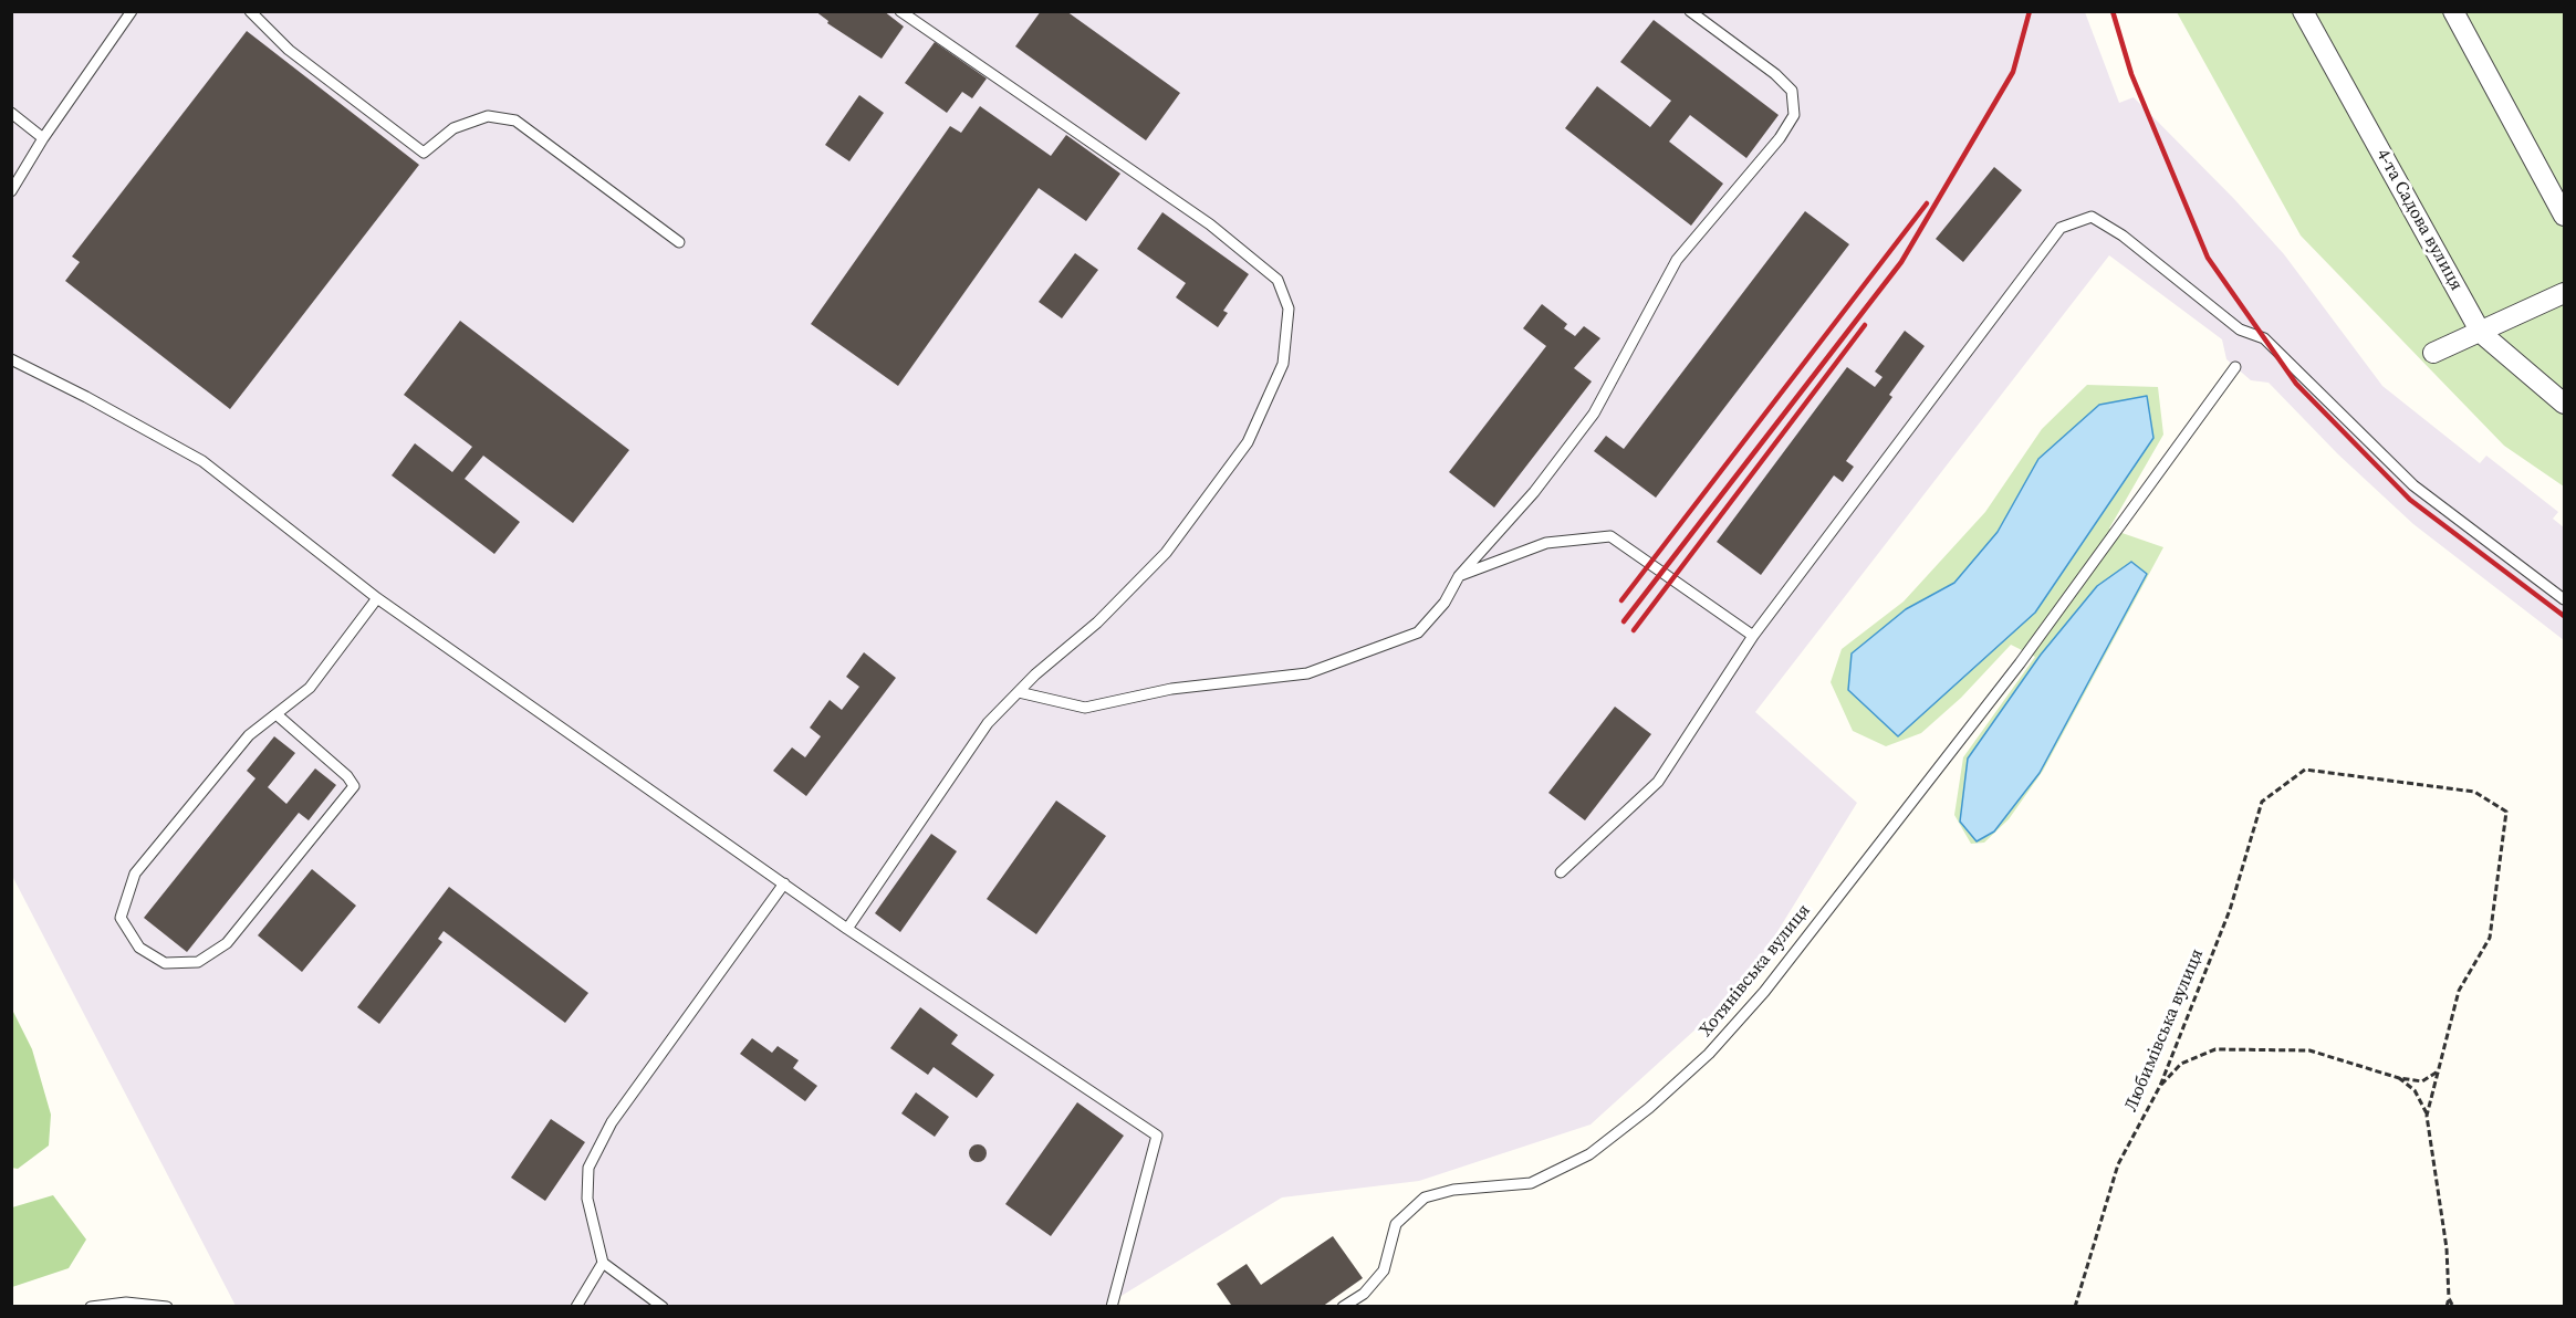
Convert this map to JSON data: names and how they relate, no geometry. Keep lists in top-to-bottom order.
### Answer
{
  "streets": {
    "street": ["4-та Садова вулиця"],
    "lane": ["Хотянівська вулиця"],
    "path": ["Любимівська вулиця"]
  }
}
